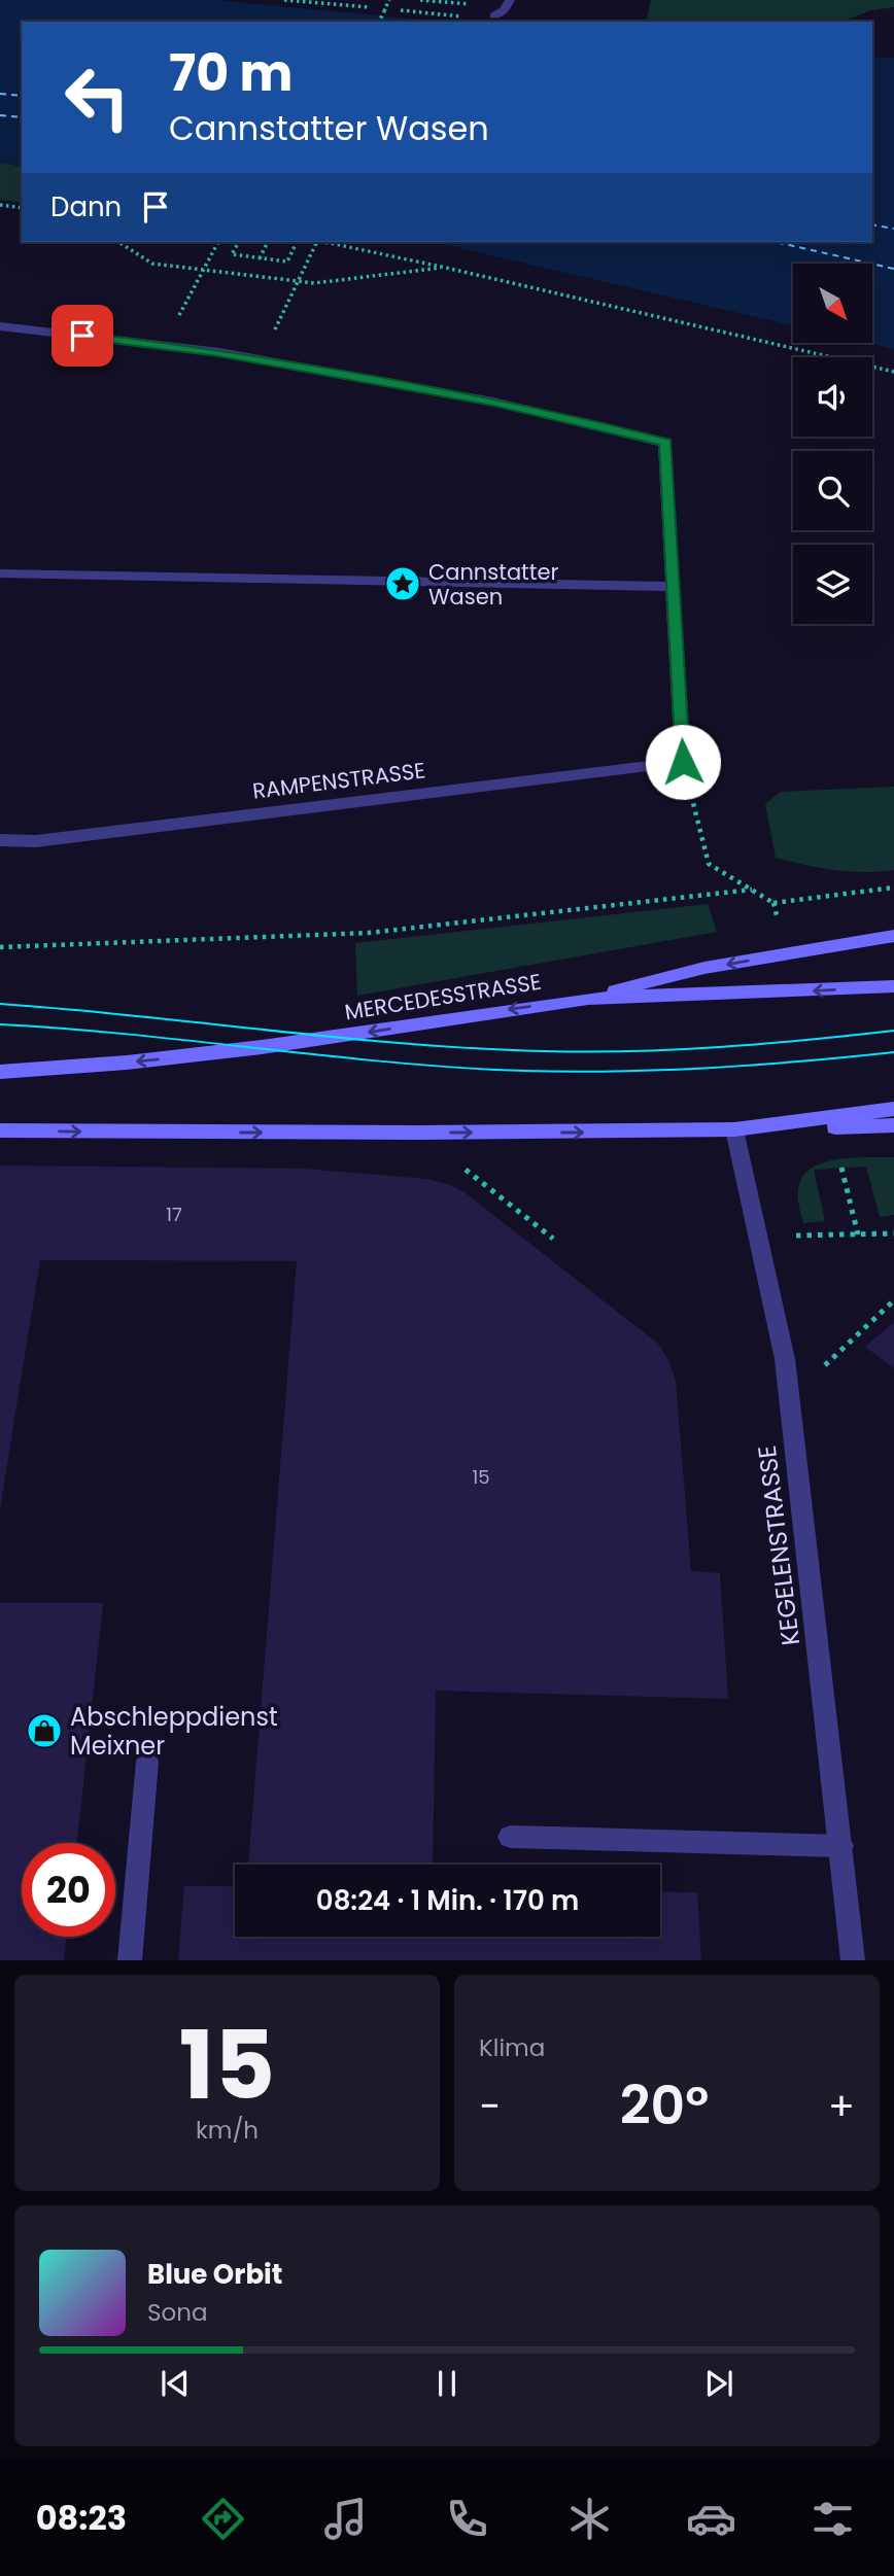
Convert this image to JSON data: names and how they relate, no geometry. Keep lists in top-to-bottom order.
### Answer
{
  "streets": {
    "main road": ["MERCEDESSTRASSE"],
    "street": ["RAMPENSTRASSE", "KEGELENSTRASSE"]
  },
  "places": {
    "place": ["Cannstatter Wasen"],
    "shop": ["Abschleppdienst Meixner"]
  },
  "house_numbers": ["17", "15"],
  "north": "bottom right",
  "page": {
    "turn": ["70 m", "Cannstatter Wasen"],
    "then": "Dann",
    "limit": "20",
    "trip": "08:24 · 1 Min. · 170 m",
    "tile": [
      ["15", "km/h"],
      "Klima"
    ],
    "heat": ["−", "20°", "+"],
    "song": ["Blue Orbit", "Sona"],
    "tabs": "08:23"
  }
}
